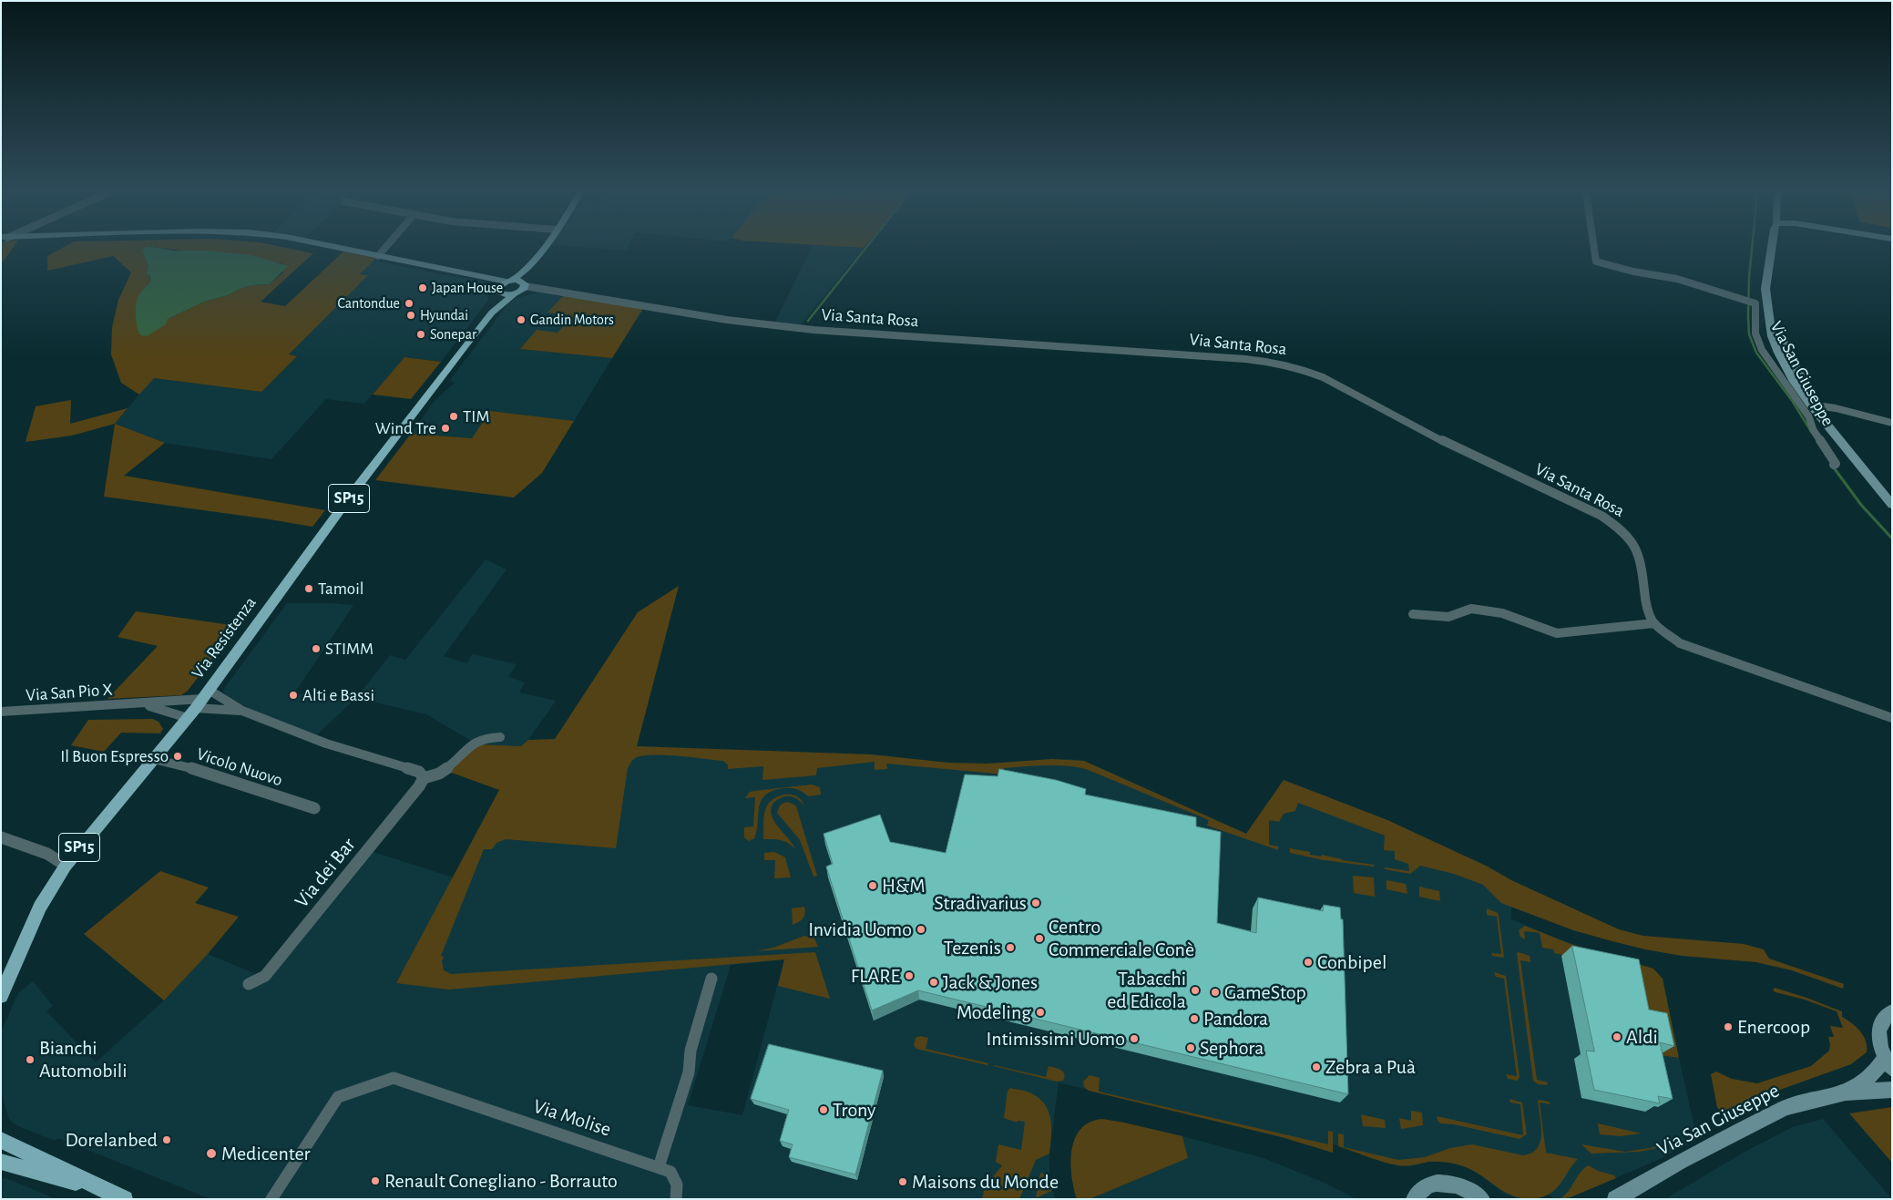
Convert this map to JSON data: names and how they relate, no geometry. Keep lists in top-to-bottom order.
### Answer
{
  "streets": {
    "main road": ["SP15", "Via Resistenza"],
    "street": [
      "Via Santa Rosa",
      "Via San Giuseppe",
      "Via San Pio X",
      "Vicolo Nuovo",
      "Via dei Bar",
      "Via Molise"
    ]
  },
  "crossings": [
    ["Via Santa Rosa", "SP15"],
    ["Via Santa Rosa", "Via Resistenza"],
    ["SP15", "Via Resistenza"],
    ["Via Resistenza", "Via San Pio X"],
    ["Via Resistenza", "Vicolo Nuovo"]
  ],
  "places": [
    "Japan House",
    "Cantondue",
    "Hyundai",
    "Gandin Motors",
    "Sonepar",
    "TIM",
    "Wind Tre",
    "Tamoil",
    "STIMM",
    "Alti e Bassi",
    "Il Buon Espresso",
    "H&M",
    "Stradivarius",
    "Invidia Uomo",
    "Centro Commerciale Conè",
    "Tezenis",
    "Conbipel",
    "FLARE",
    "Jack & Jones",
    "Tabacchi ed Edicola",
    "GameStop",
    "Modeling",
    "Pandora",
    "Enercoop",
    "Aldi",
    "Intimissimi Uomo",
    "Sephora",
    "Bianchi Automobili",
    "Zebra a Puà",
    "Trony",
    "Dorelanbed",
    "Medicenter",
    "Renault Conegliano - Borrauto",
    "Maisons du Monde"
  ]
}
